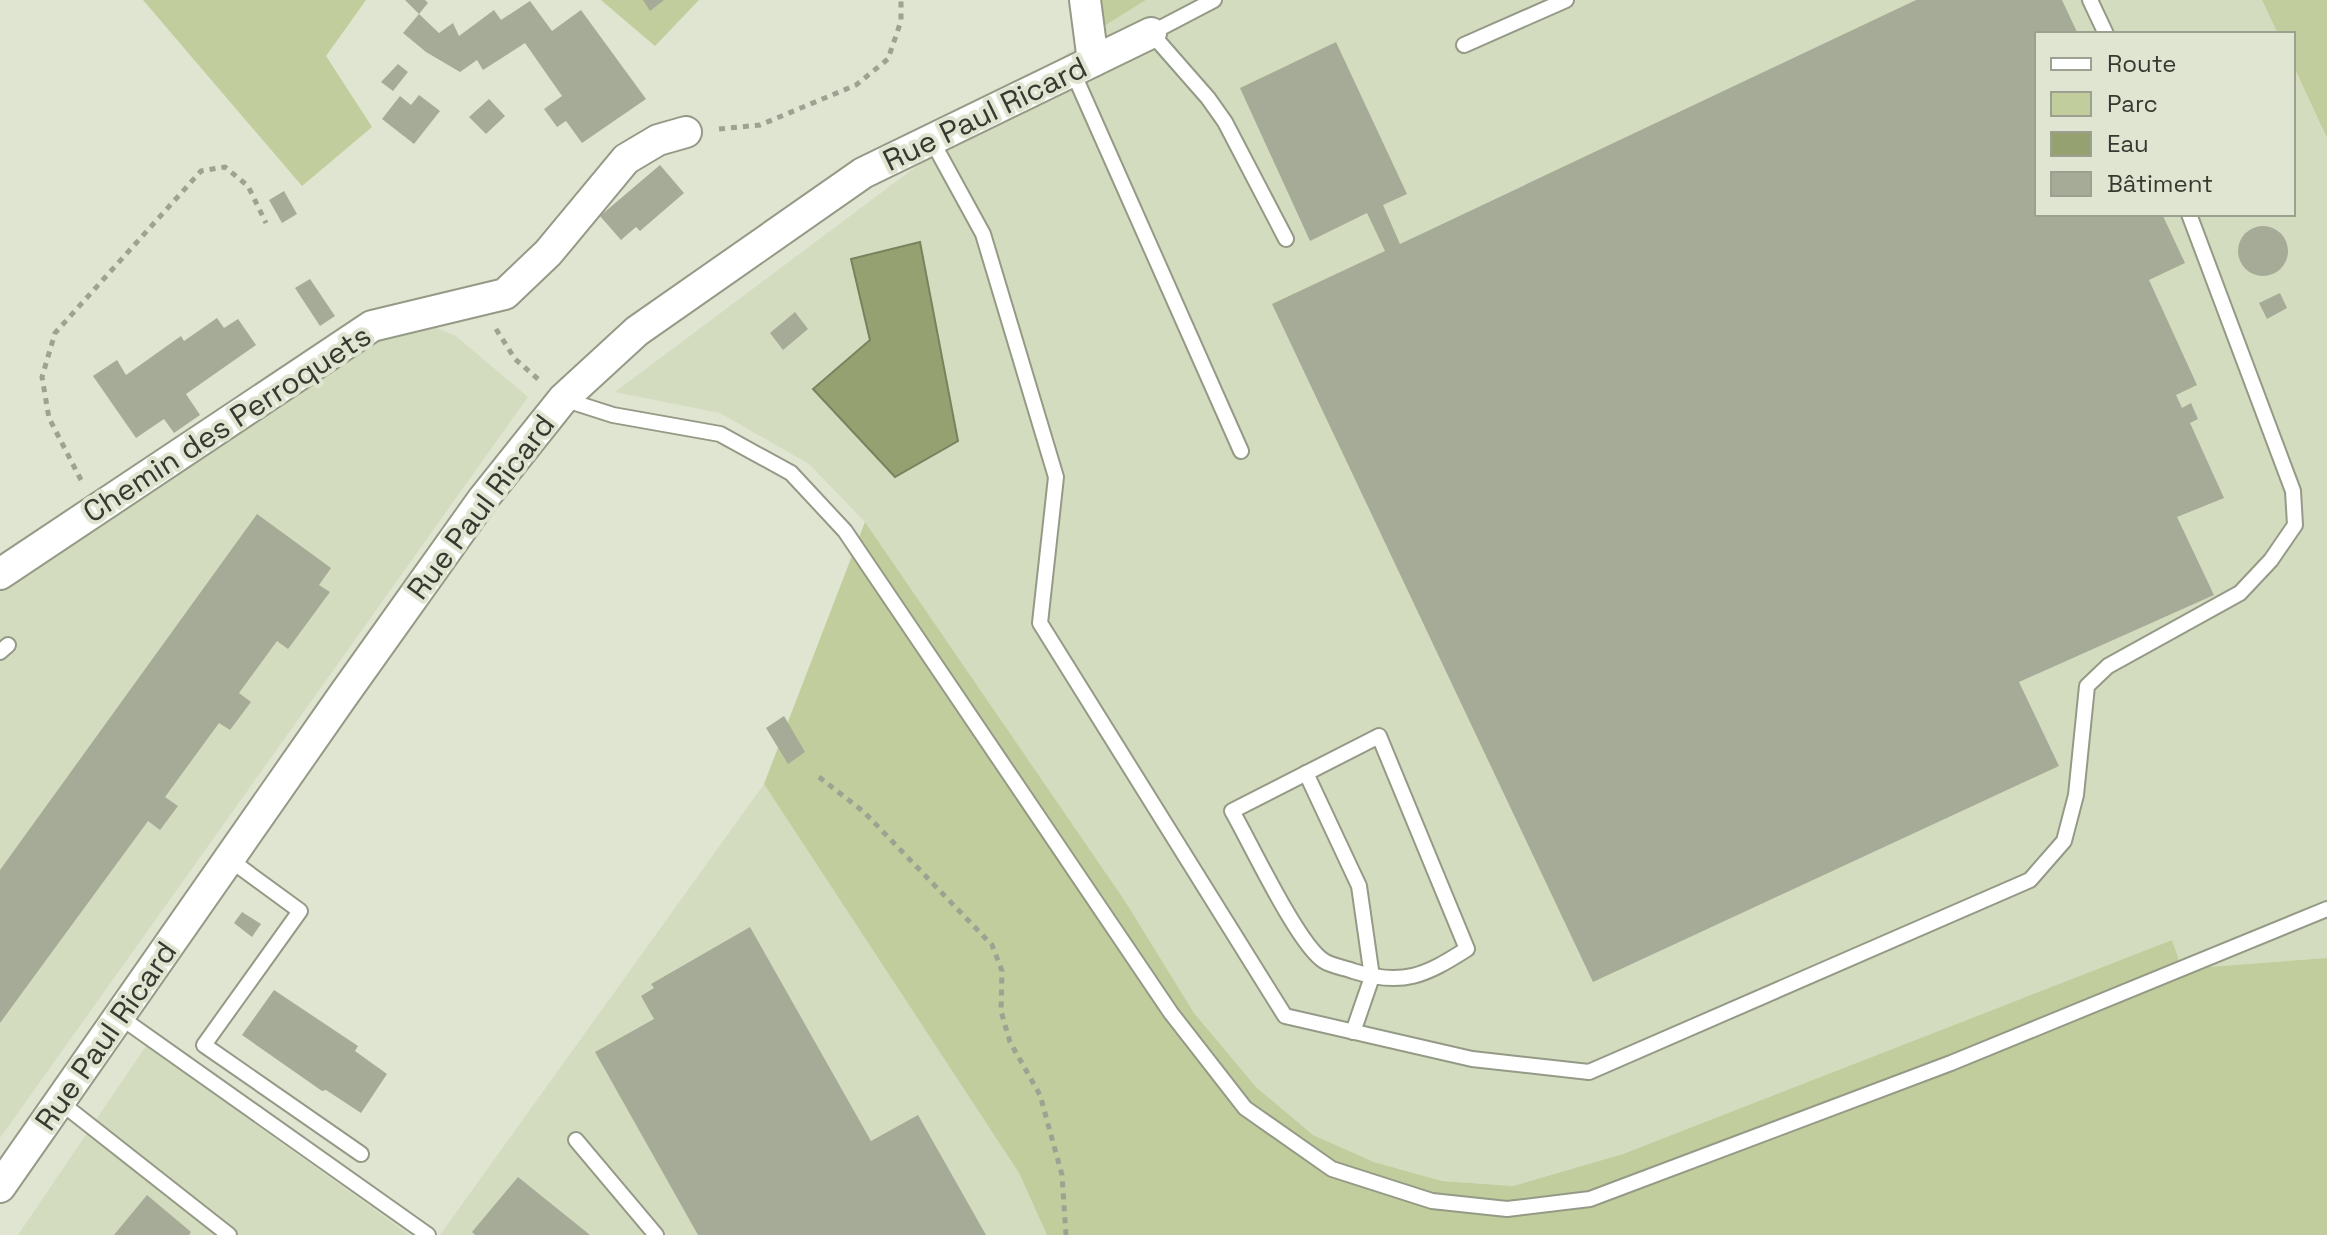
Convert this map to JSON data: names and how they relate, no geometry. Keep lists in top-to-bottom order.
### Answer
{
  "streets": {
    "street": ["Rue Paul Ricard", "Chemin des Perroquets"]
  },
  "legend": [
    "Route",
    "Parc",
    "Eau",
    "Bâtiment"
  ]
}
